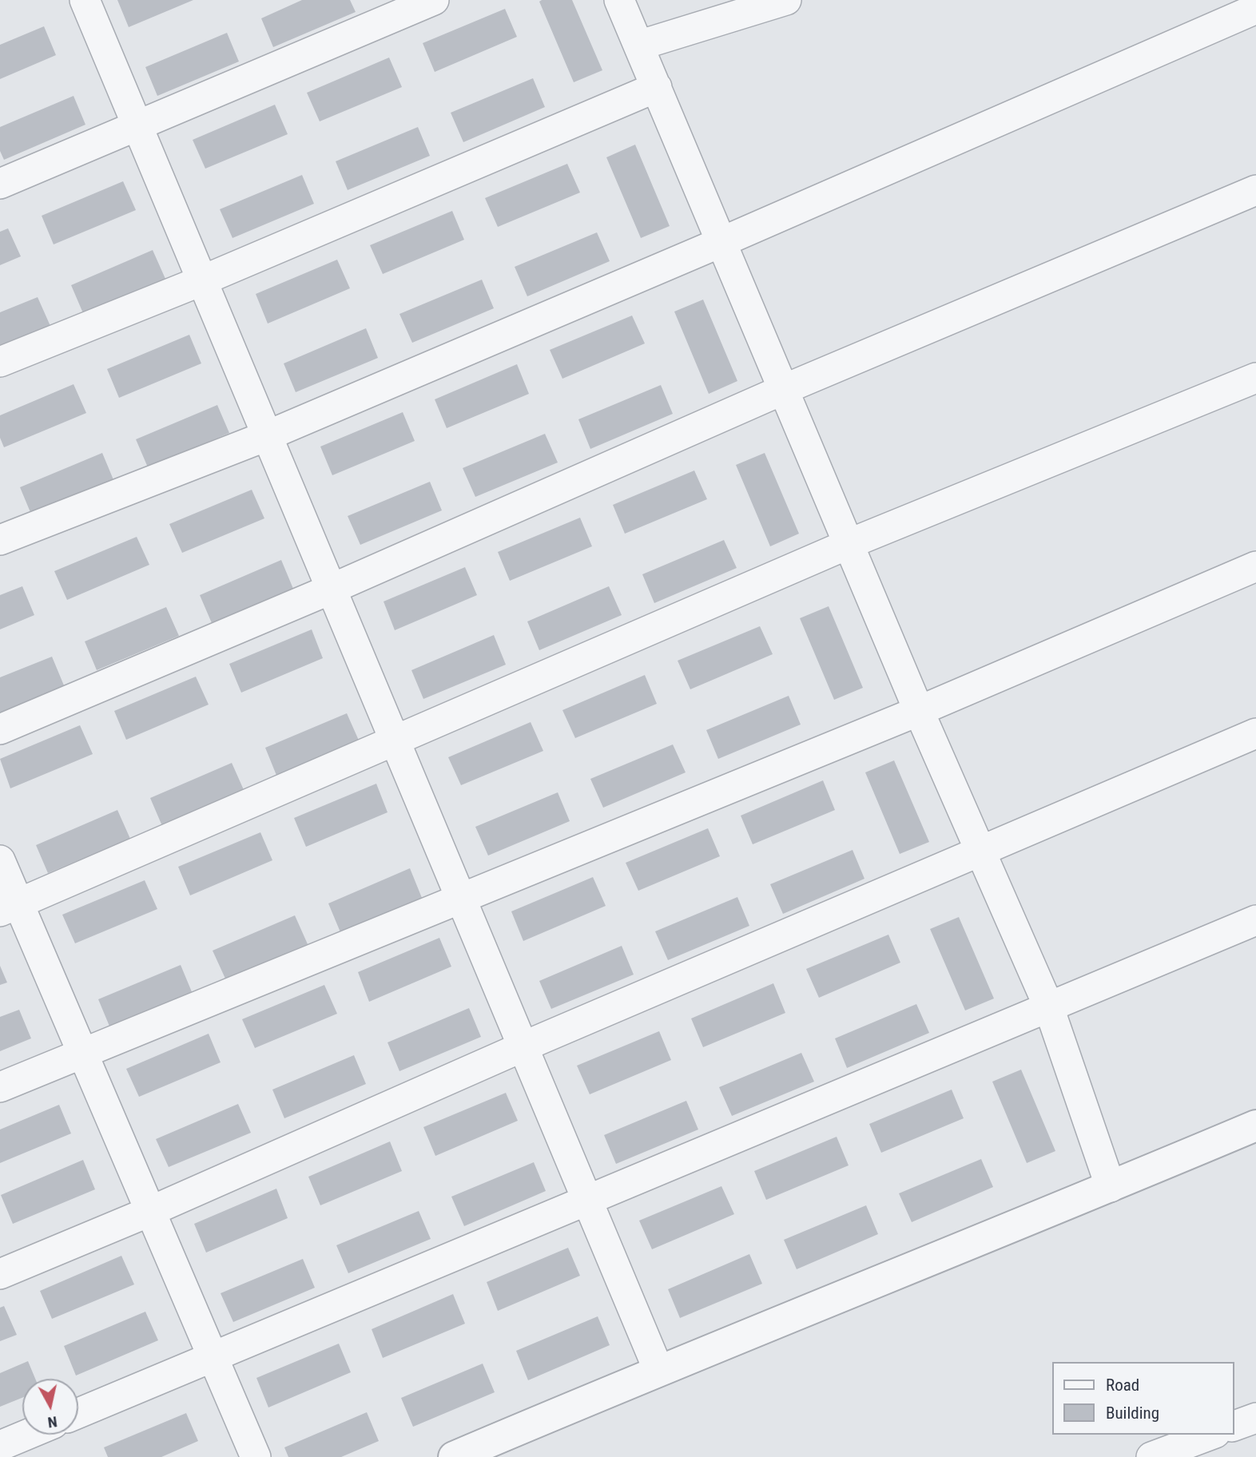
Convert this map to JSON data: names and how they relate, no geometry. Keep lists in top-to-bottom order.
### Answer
{
  "legend": ["Road", "Building"],
  "north": "bottom"
}
